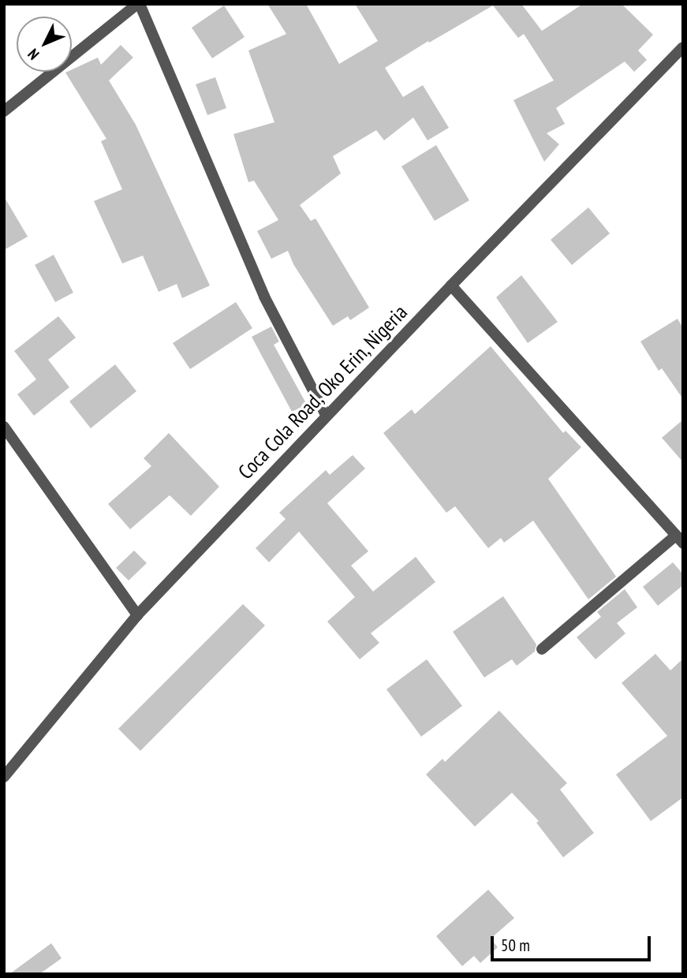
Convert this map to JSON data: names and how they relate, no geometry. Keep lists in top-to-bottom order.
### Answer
{
  "streets": {
    "street": ["Coca Cola Road, Oko Erin, Nigeria"]
  },
  "scale_bar": "50 m",
  "north": "bottom left"
}
